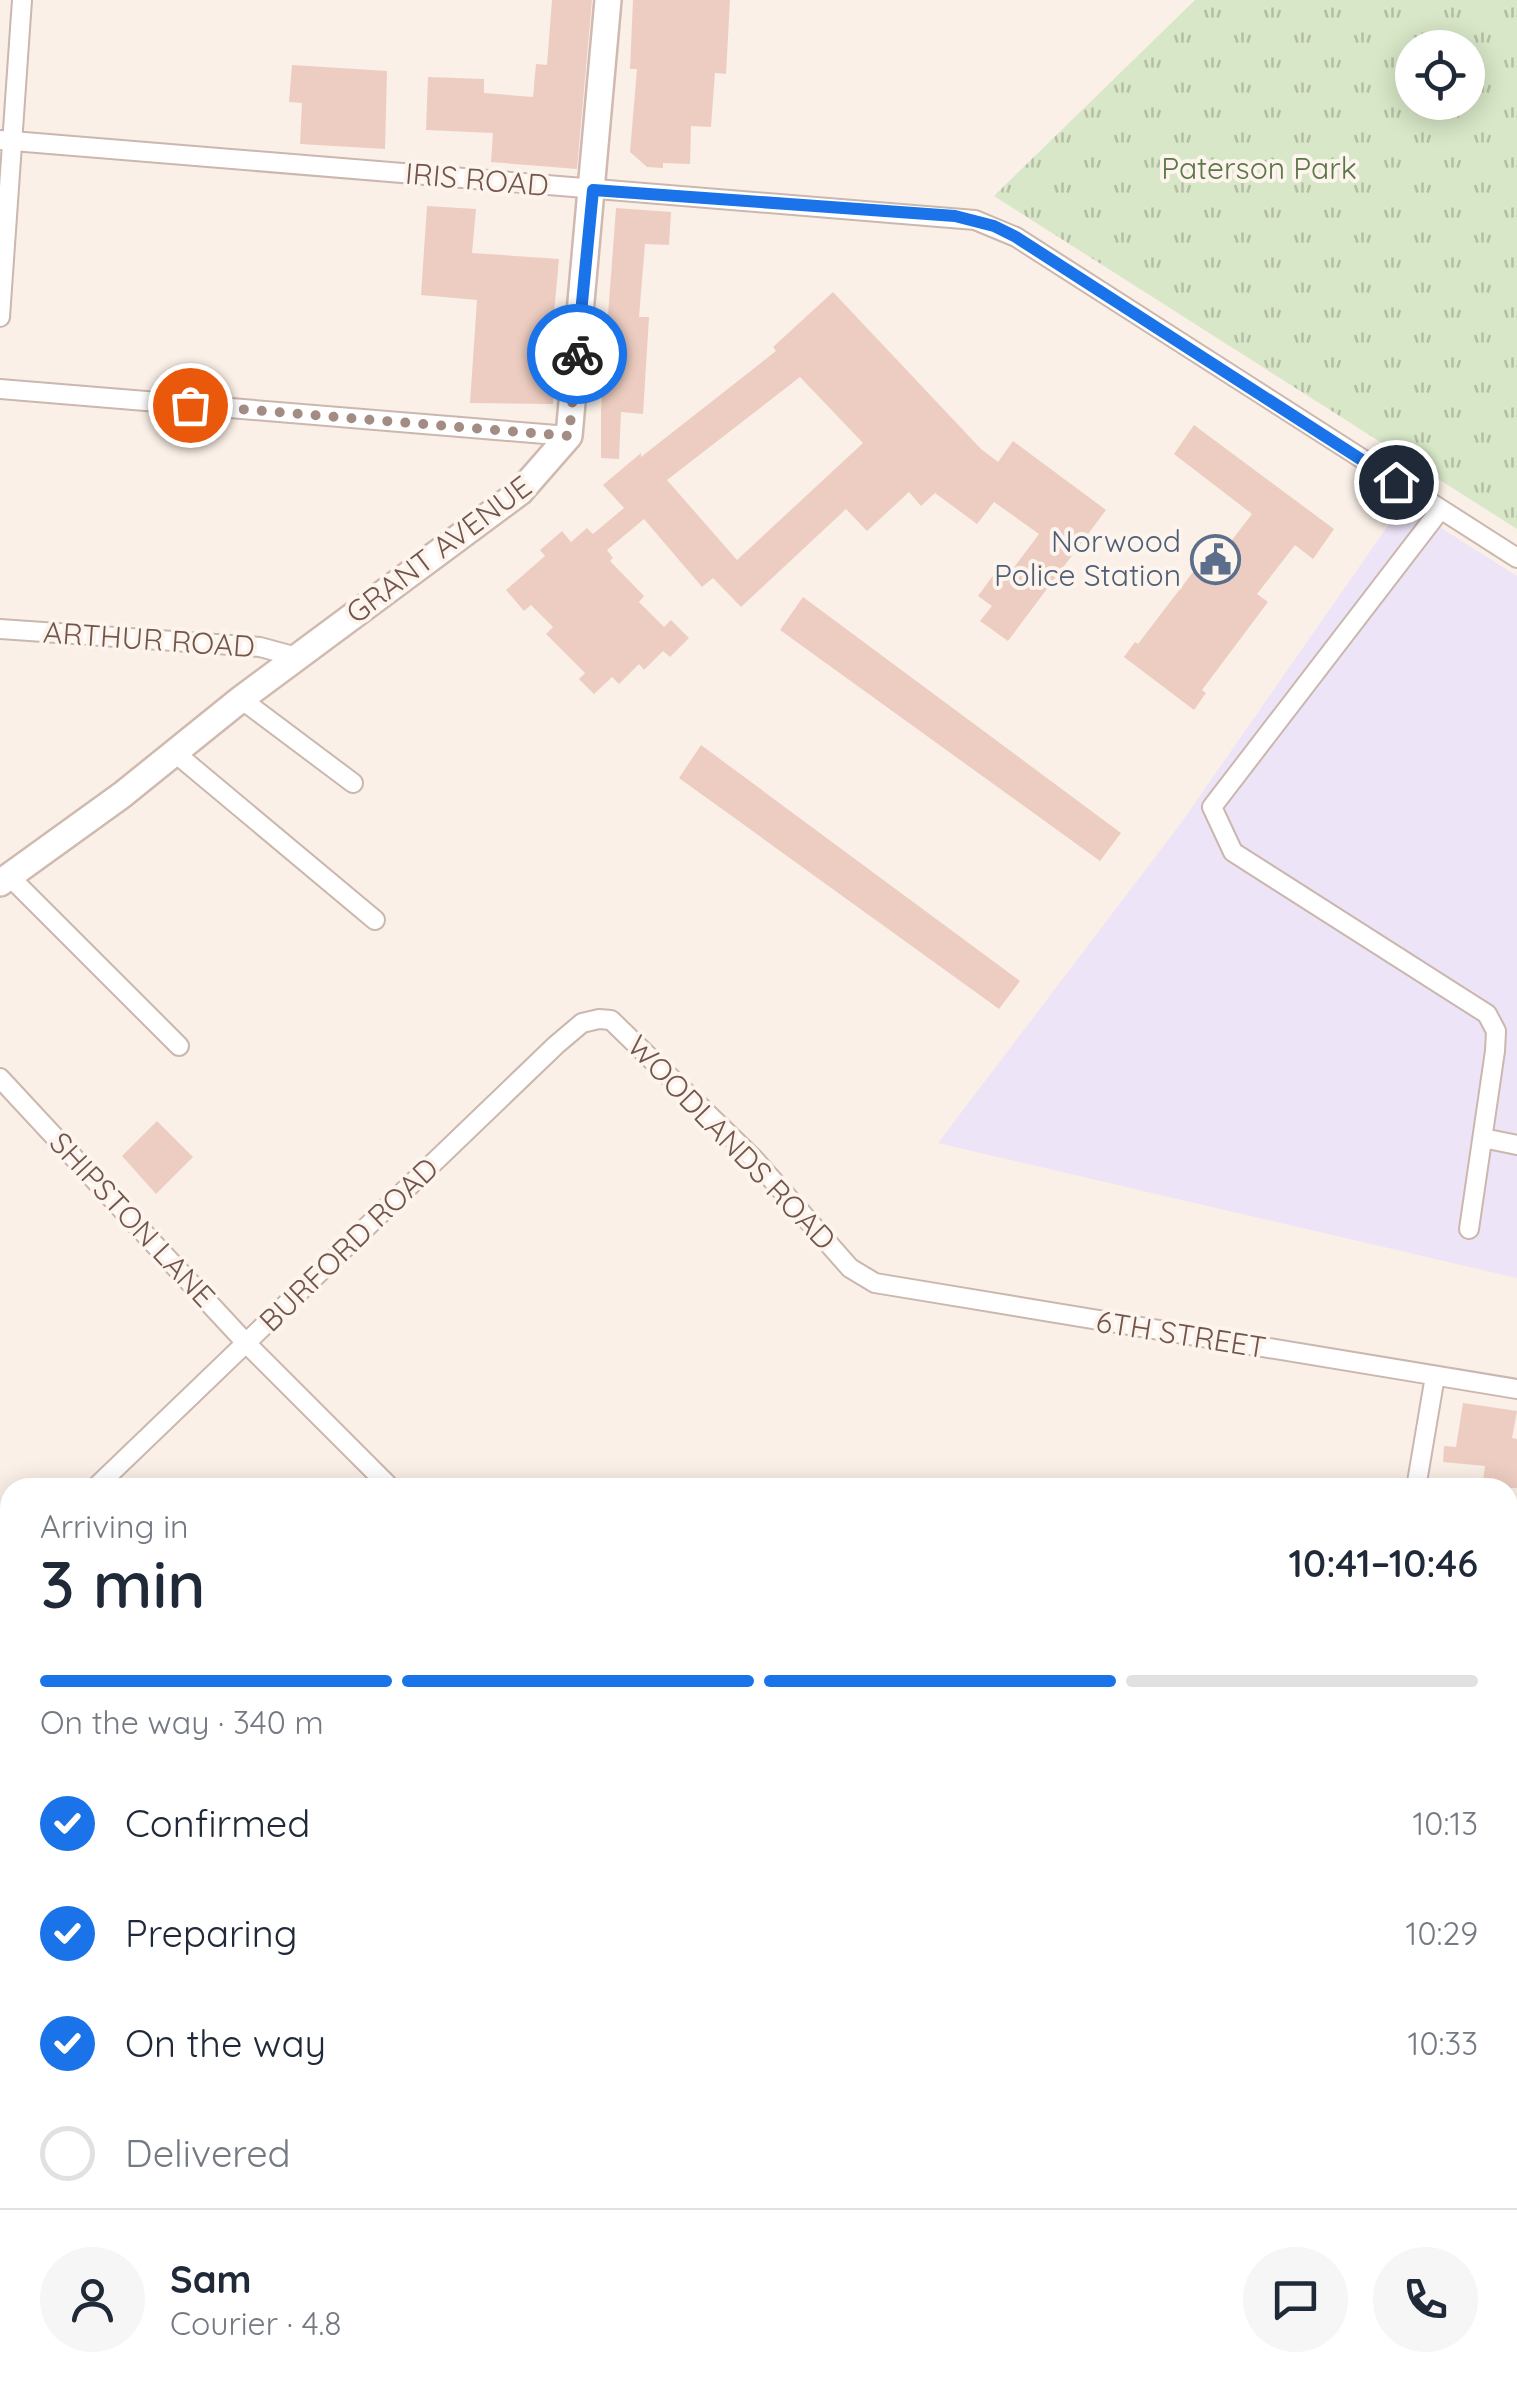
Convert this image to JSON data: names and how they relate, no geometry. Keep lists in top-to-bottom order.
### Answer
{
  "streets": {
    "street": [
      "IRIS ROAD",
      "GRANT AVENUE",
      "ARTHUR ROAD",
      "WOODLANDS ROAD",
      "SHIPSTON LANE",
      "BURFORD ROAD",
      "6TH STREET"
    ]
  },
  "crossings": [
    ["GRANT AVENUE", "ARTHUR ROAD"],
    ["WOODLANDS ROAD", "BURFORD ROAD"],
    ["WOODLANDS ROAD", "6TH STREET"],
    ["SHIPSTON LANE", "BURFORD ROAD"]
  ],
  "parks": ["Paterson Park"],
  "places": {
    "public building": ["Norwood Police Station"]
  },
  "page": {
    "heading": ["3 min", "Arriving in", "10:41–10:46"],
    "panel": ["Sam", "Courier · 4.8"],
    "bar": "On the way · 340 m",
    "list": [
      ["Confirmed", "10:13"],
      ["Preparing", "10:29"],
      ["On the way", "10:33"],
      "Delivered"
    ]
  }
}
